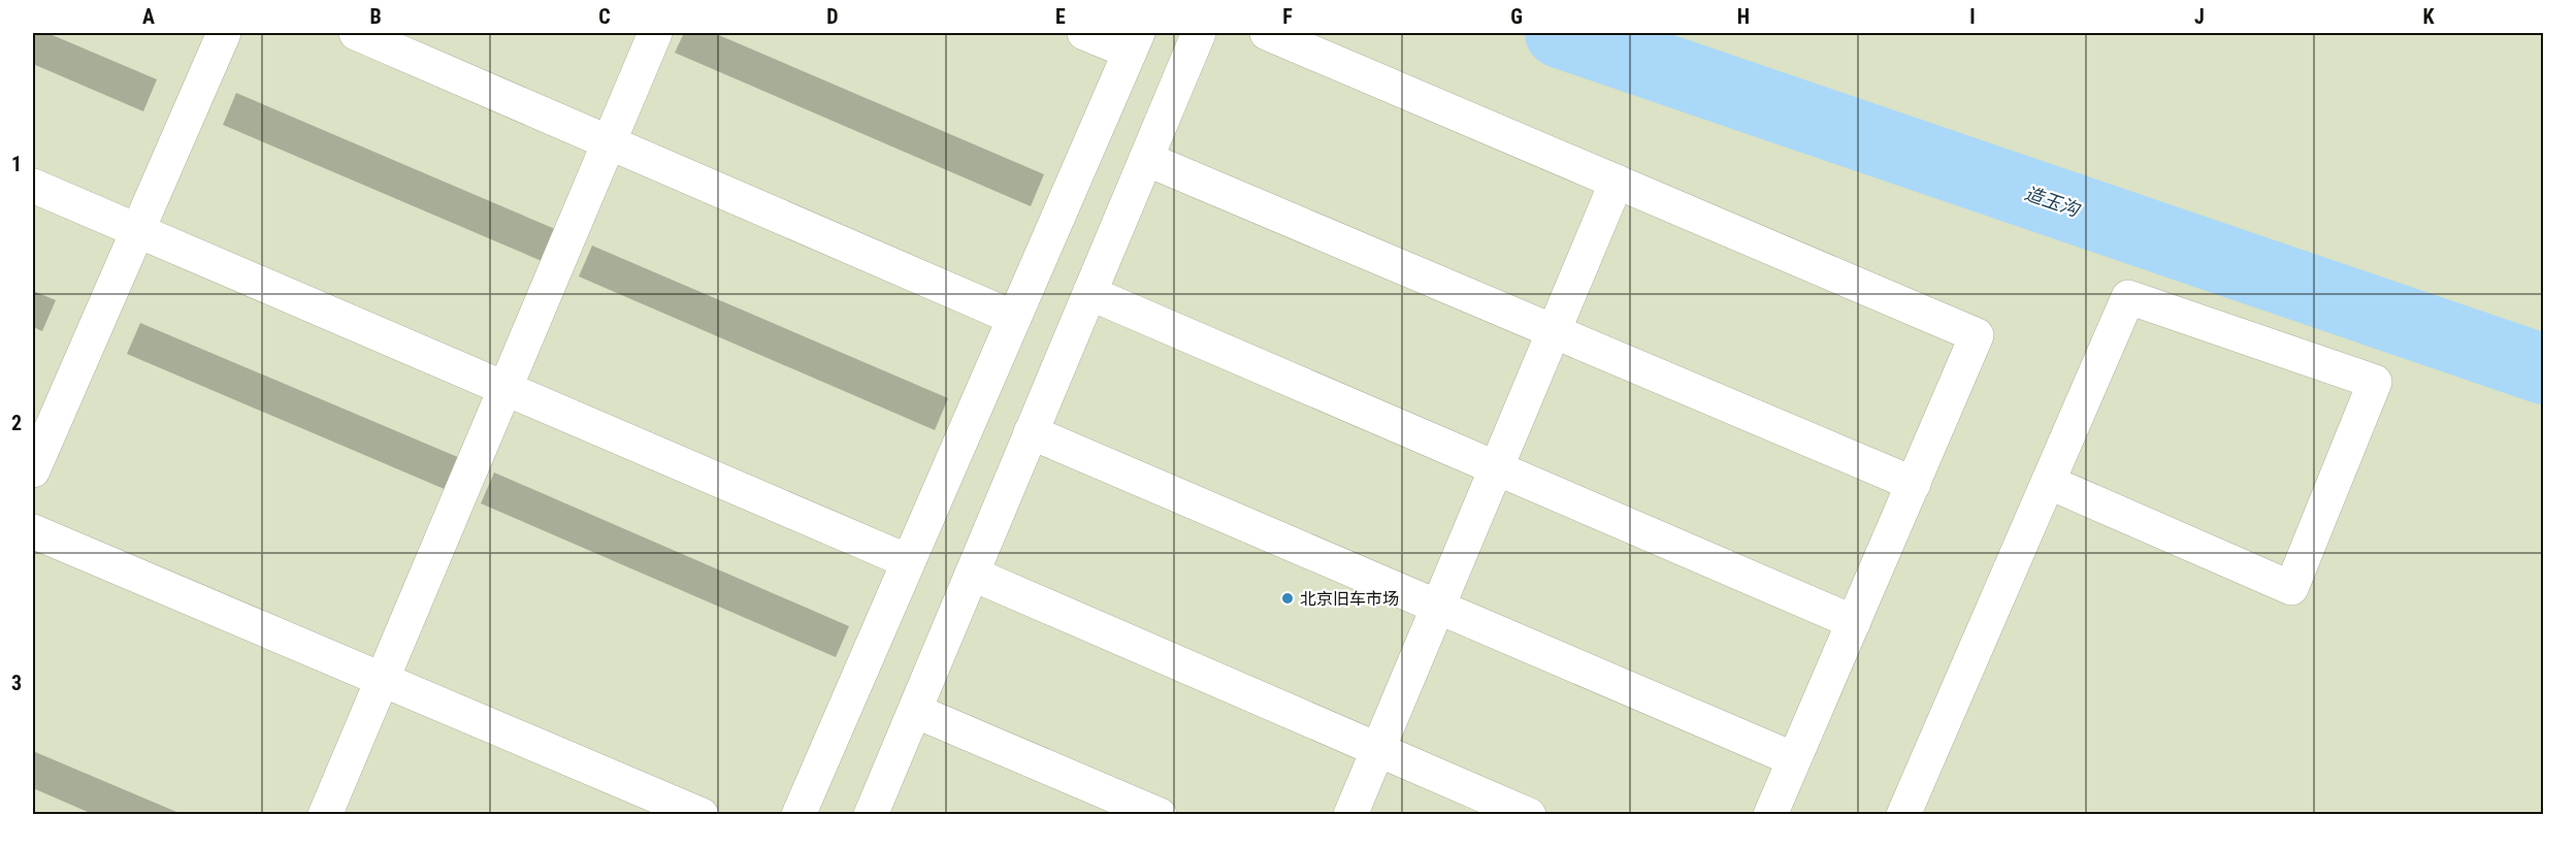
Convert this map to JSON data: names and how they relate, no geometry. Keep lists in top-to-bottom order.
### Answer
{
  "water": ["造玉沟"],
  "places": ["北京旧车市场"],
  "grid": {
    "columns": [
      "A",
      "B",
      "C",
      "D",
      "E",
      "F",
      "G",
      "H",
      "I",
      "J",
      "K"
    ],
    "rows": ["1", "2", "3"]
  }
}
